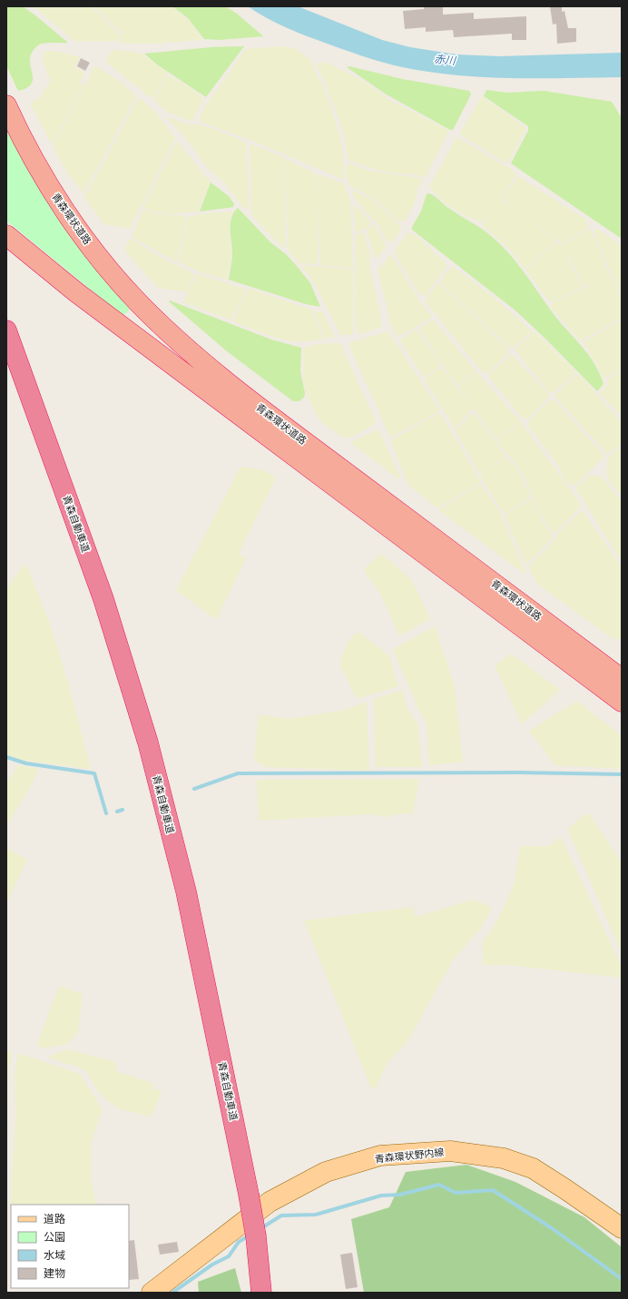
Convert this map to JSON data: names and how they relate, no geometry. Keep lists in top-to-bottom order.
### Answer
{
  "streets": {
    "highway": ["青森環状道路", "青森自動車道"],
    "main road": ["青森環状野内線"]
  },
  "water": ["赤川"],
  "legend": [
    "道路",
    "公園",
    "水域",
    "建物"
  ]
}
